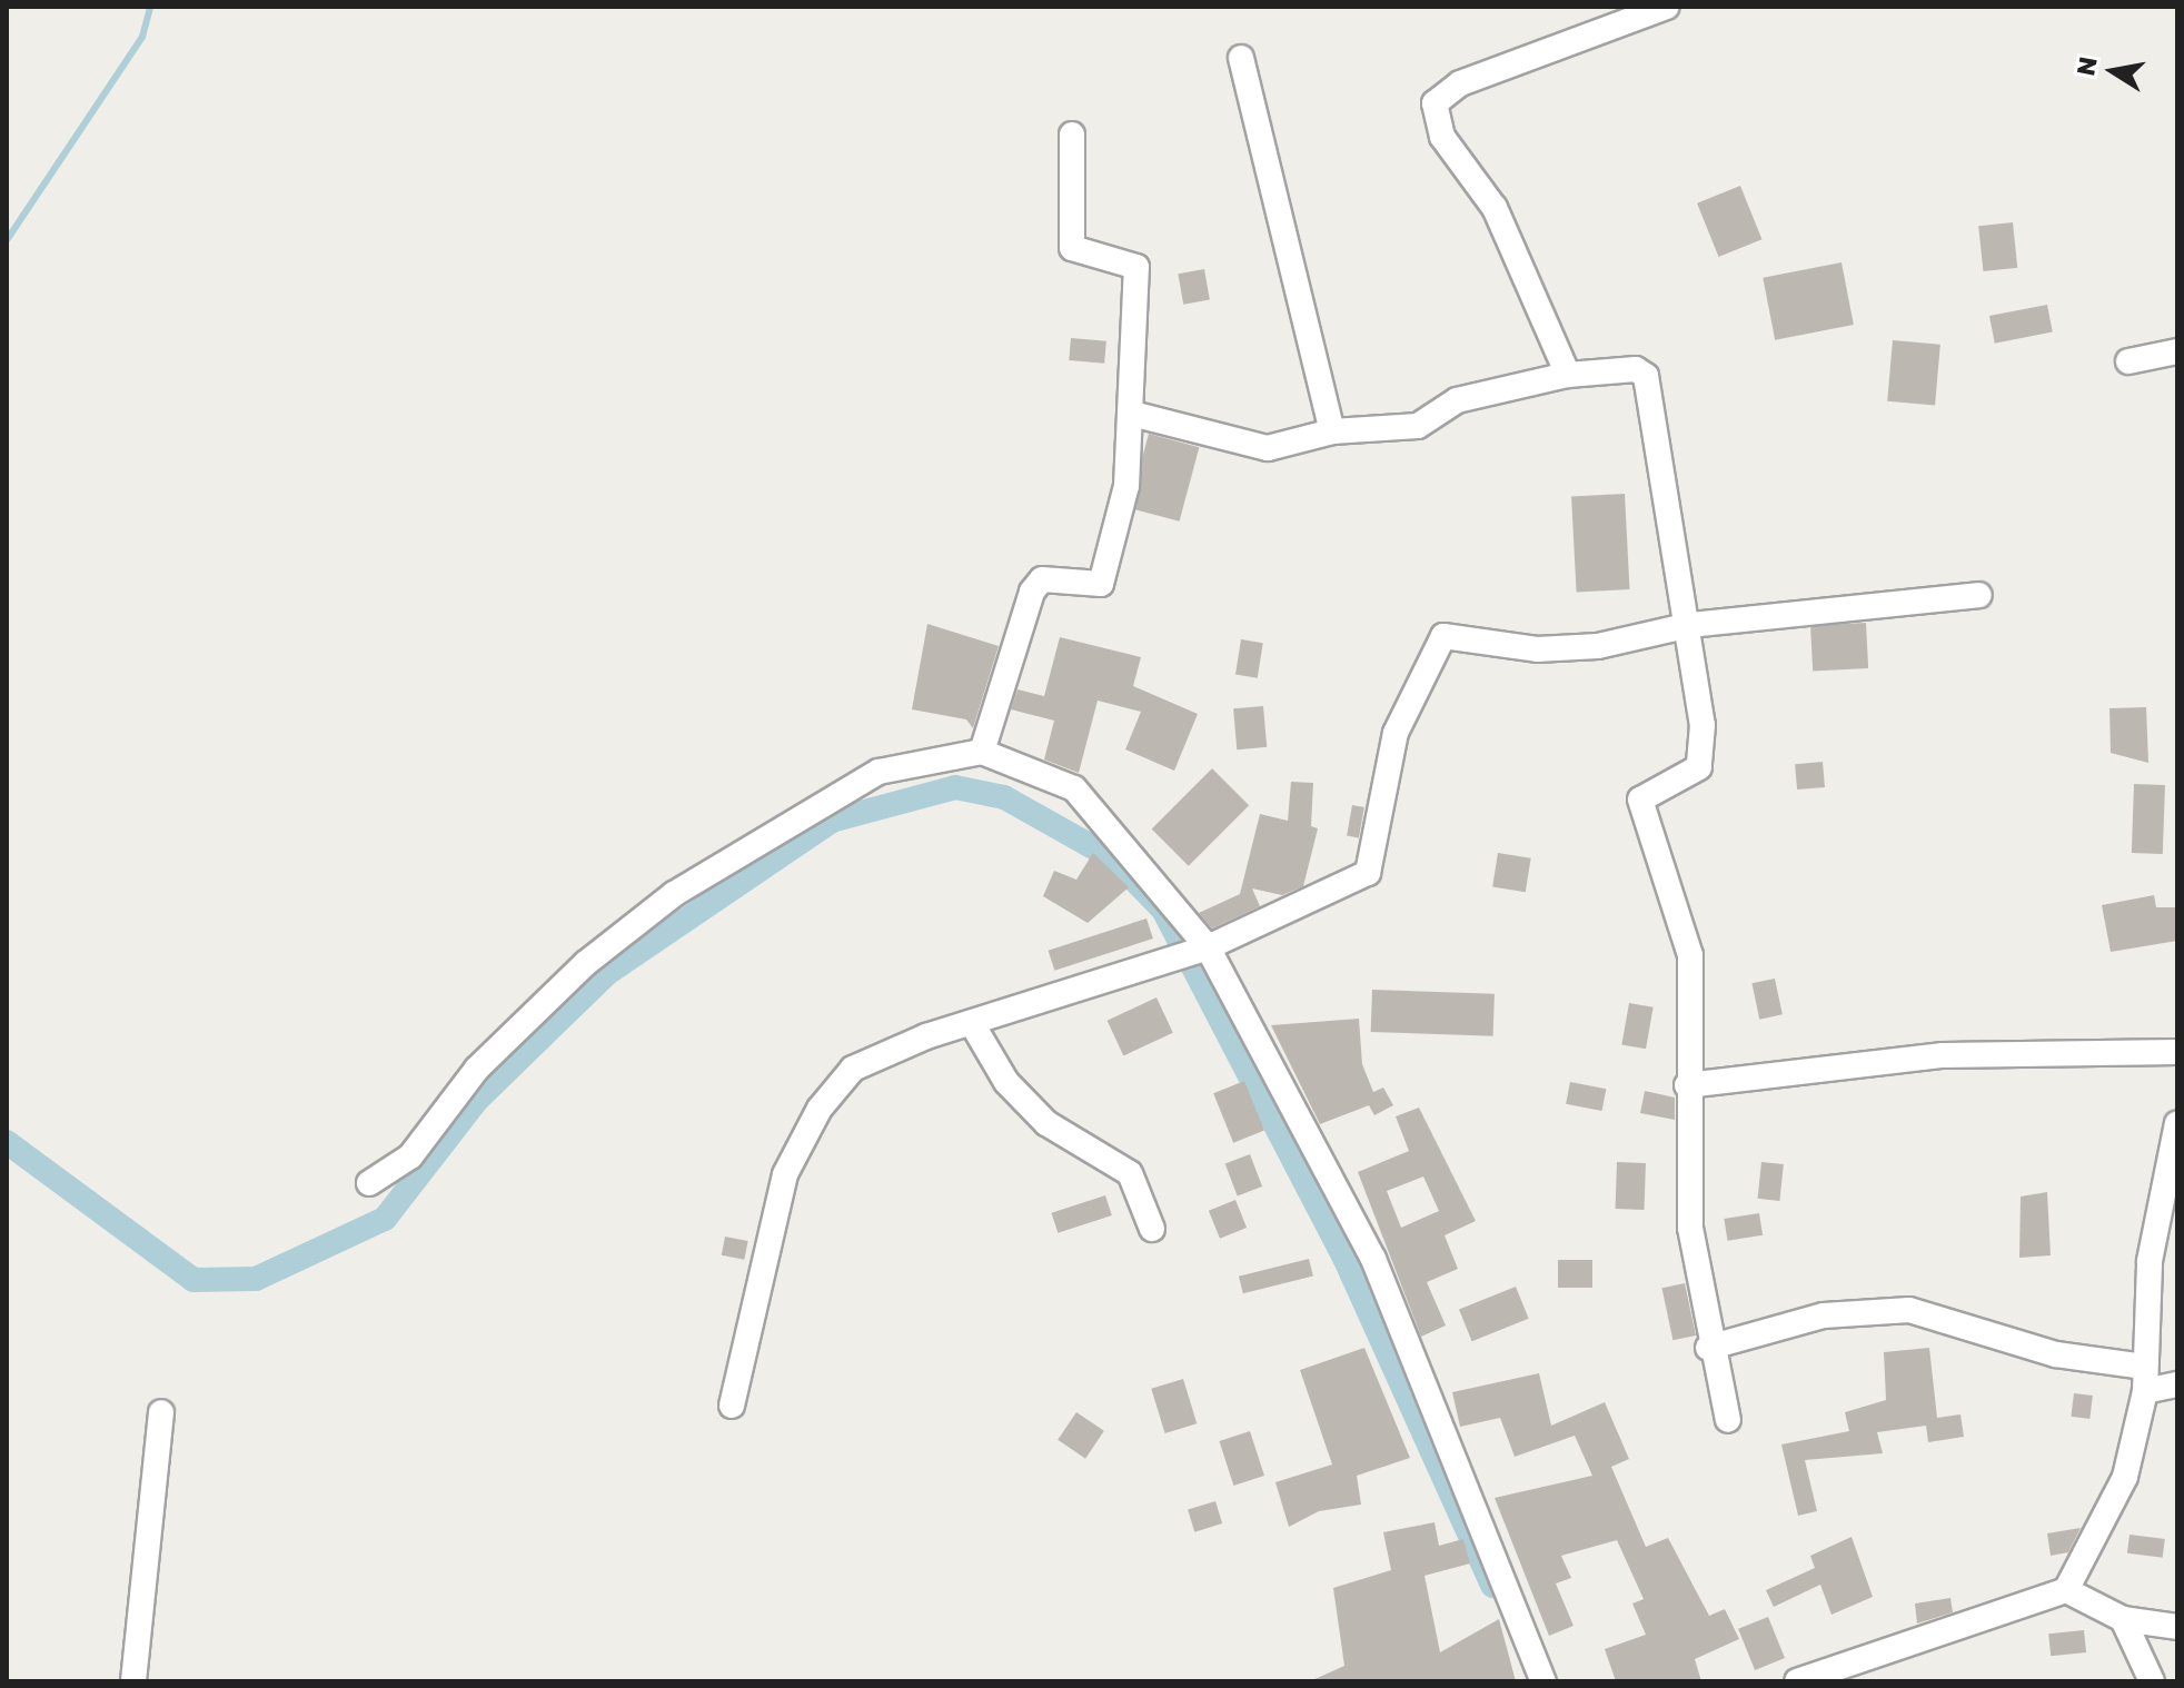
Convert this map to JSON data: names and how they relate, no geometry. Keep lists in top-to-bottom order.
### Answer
{
  "north": "left"
}
